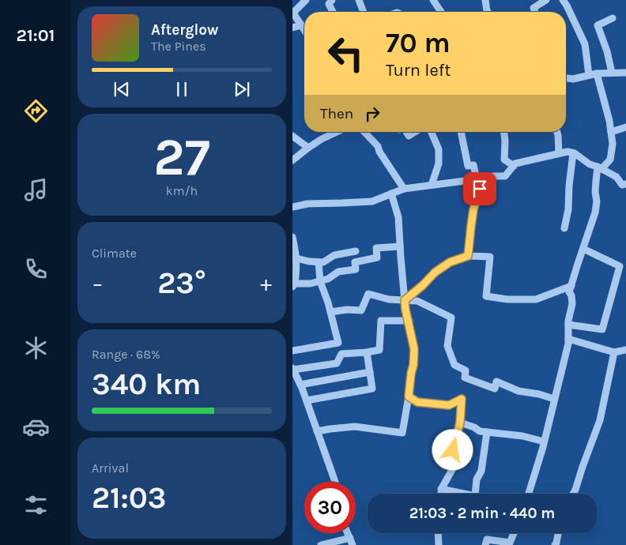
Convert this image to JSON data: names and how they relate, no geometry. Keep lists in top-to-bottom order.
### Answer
{
  "page": {
    "tabs": "21:01",
    "turn": ["70 m", "Turn left"],
    "song": ["Afterglow", "The Pines"],
    "then": "Then",
    "tile": [
      ["27", "km/h"],
      "Climate",
      ["Range · 68%", "340 km"],
      ["Arrival", "21:03"]
    ],
    "heat": ["−", "23°", "+"],
    "limit": "30",
    "trip": "21:03 · 2 min · 440 m"
  }
}
